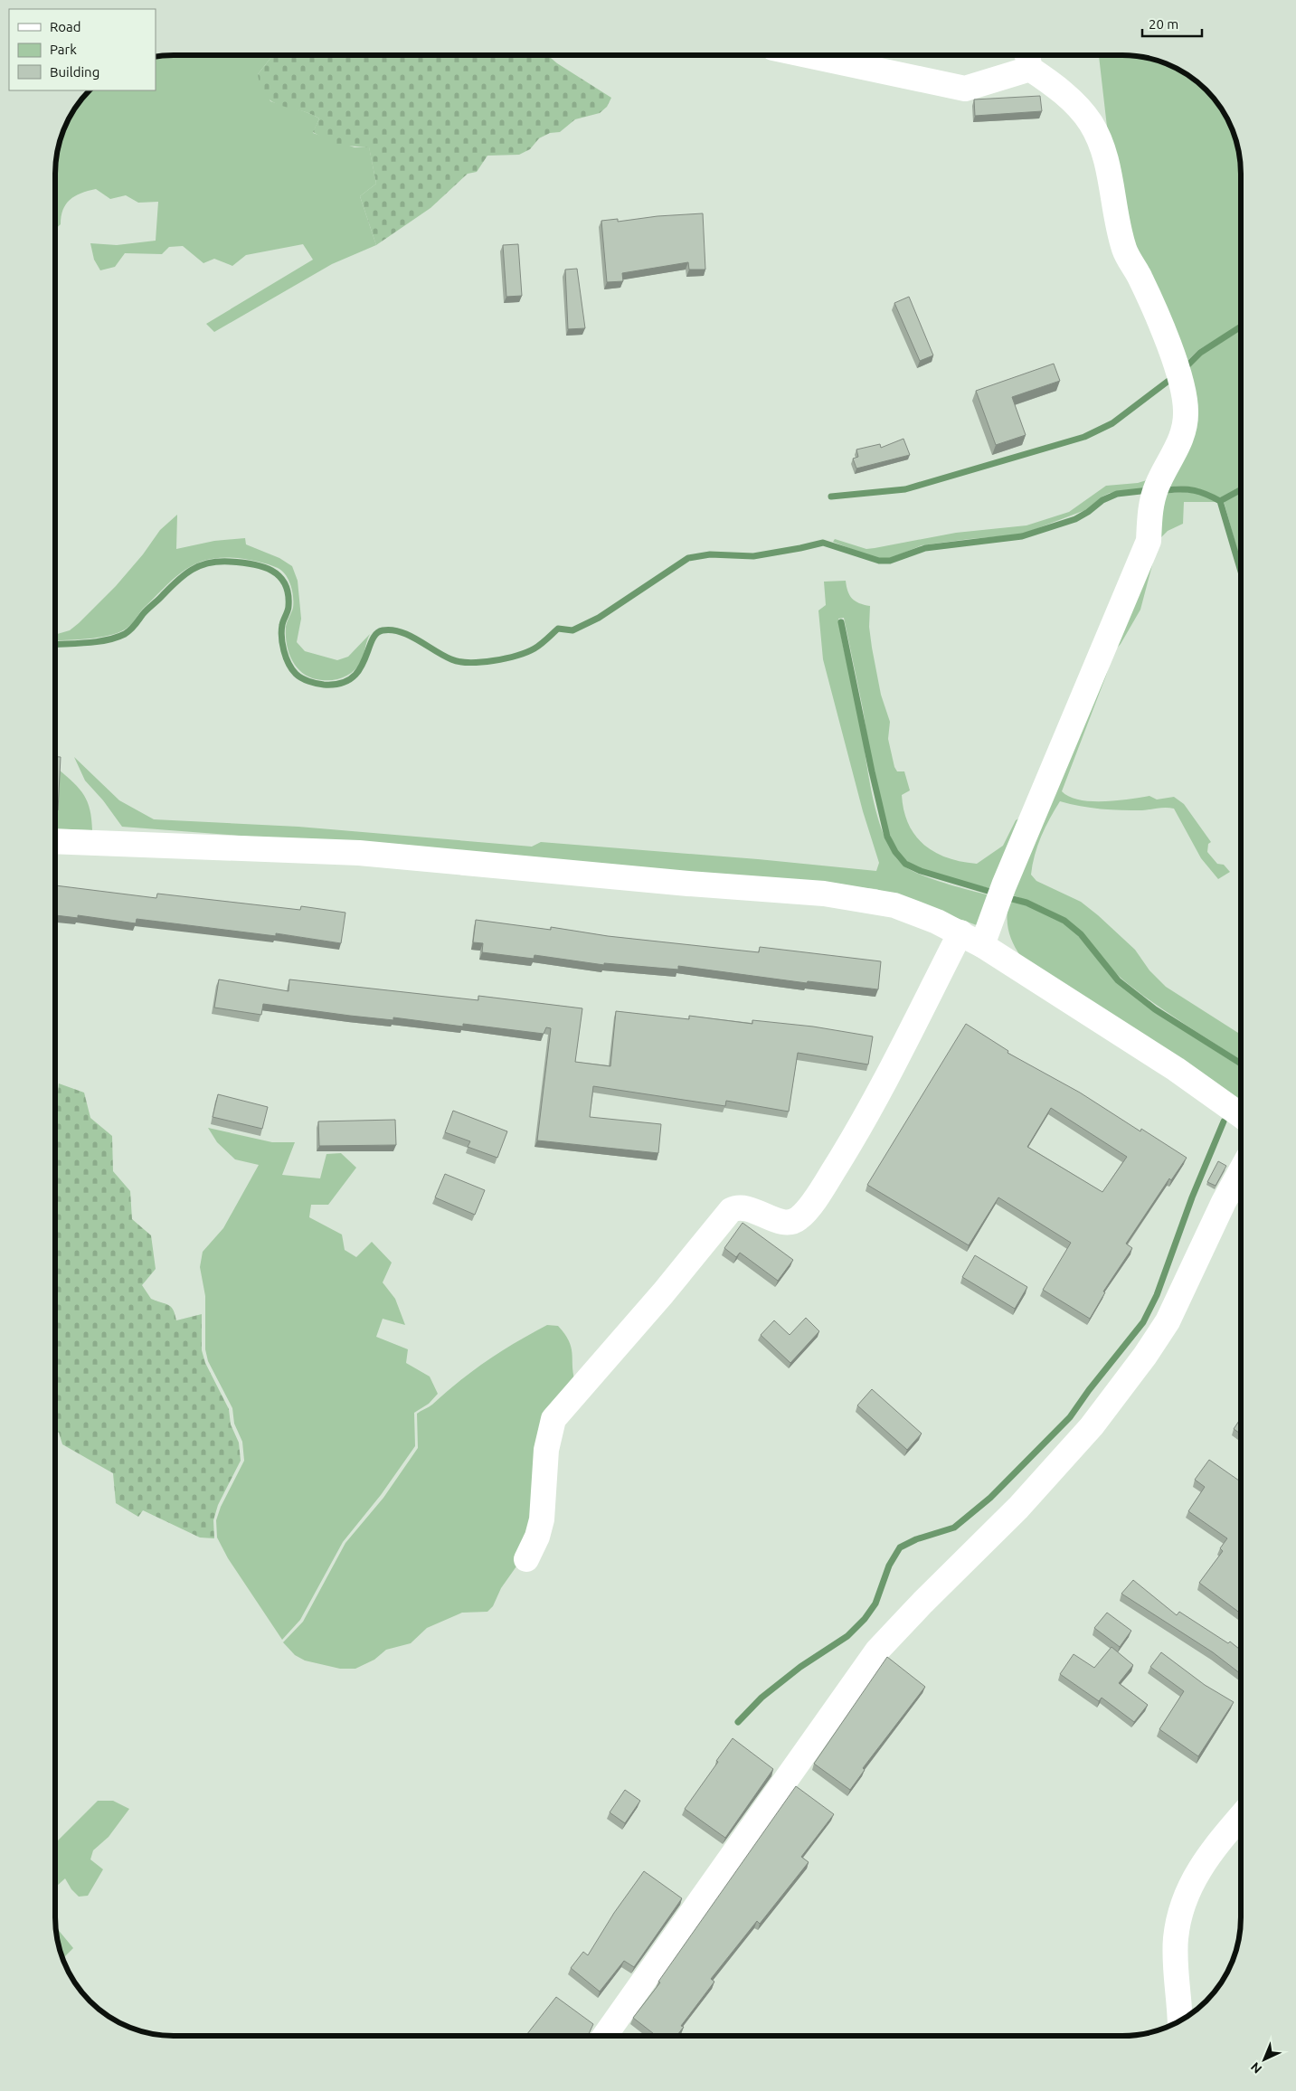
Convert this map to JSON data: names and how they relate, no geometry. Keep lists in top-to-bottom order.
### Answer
{
  "legend": ["Road", "Park", "Building"],
  "scale_bar": "20 m",
  "north": "bottom left"
}
